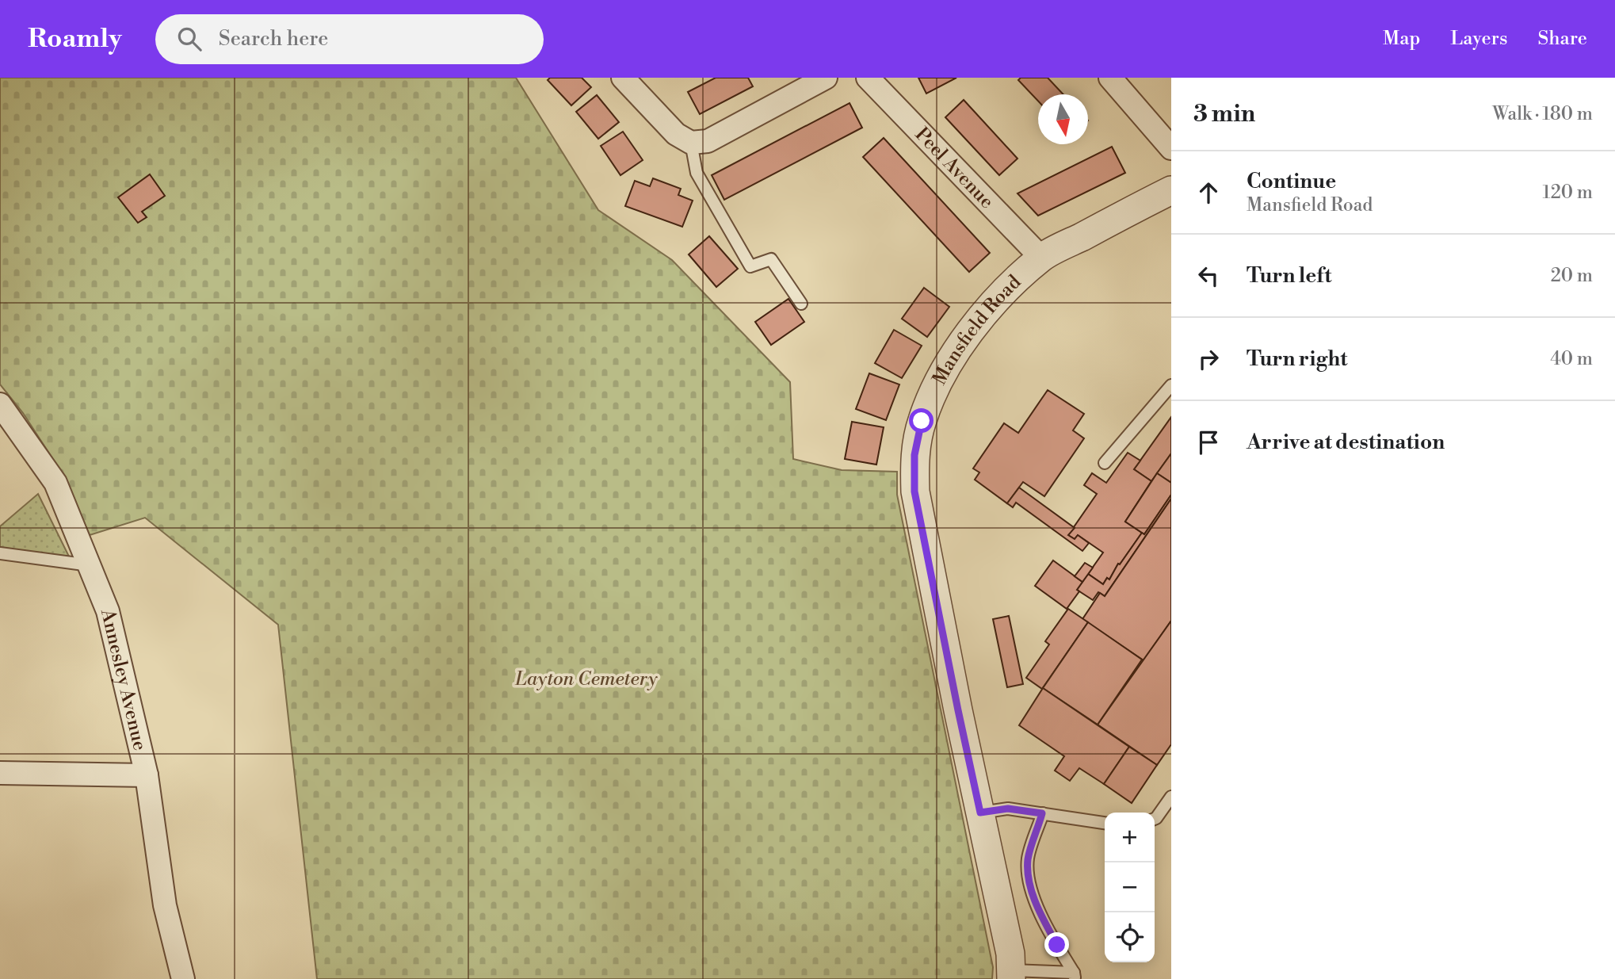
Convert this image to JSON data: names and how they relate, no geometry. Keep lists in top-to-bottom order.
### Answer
{
  "streets": {
    "street": ["Peel Avenue", "Mansfield Road", "Annesley Avenue"]
  },
  "crossings": [
    ["Peel Avenue", "Mansfield Road"]
  ],
  "parks": ["Layton Cemetery"],
  "north": "bottom",
  "page": {
    "header": "Roamly",
    "search": "Search here",
    "nav": ["Map", "Layers", "Share"],
    "heading": ["3 min", "Walk · 180 m"],
    "list": [
      ["Continue", "Mansfield Road", "120 m"],
      ["Turn left", "20 m"],
      ["Turn right", "40 m"],
      "Arrive at destination"
    ],
    "map_buttons": ["+", "−"]
  }
}
